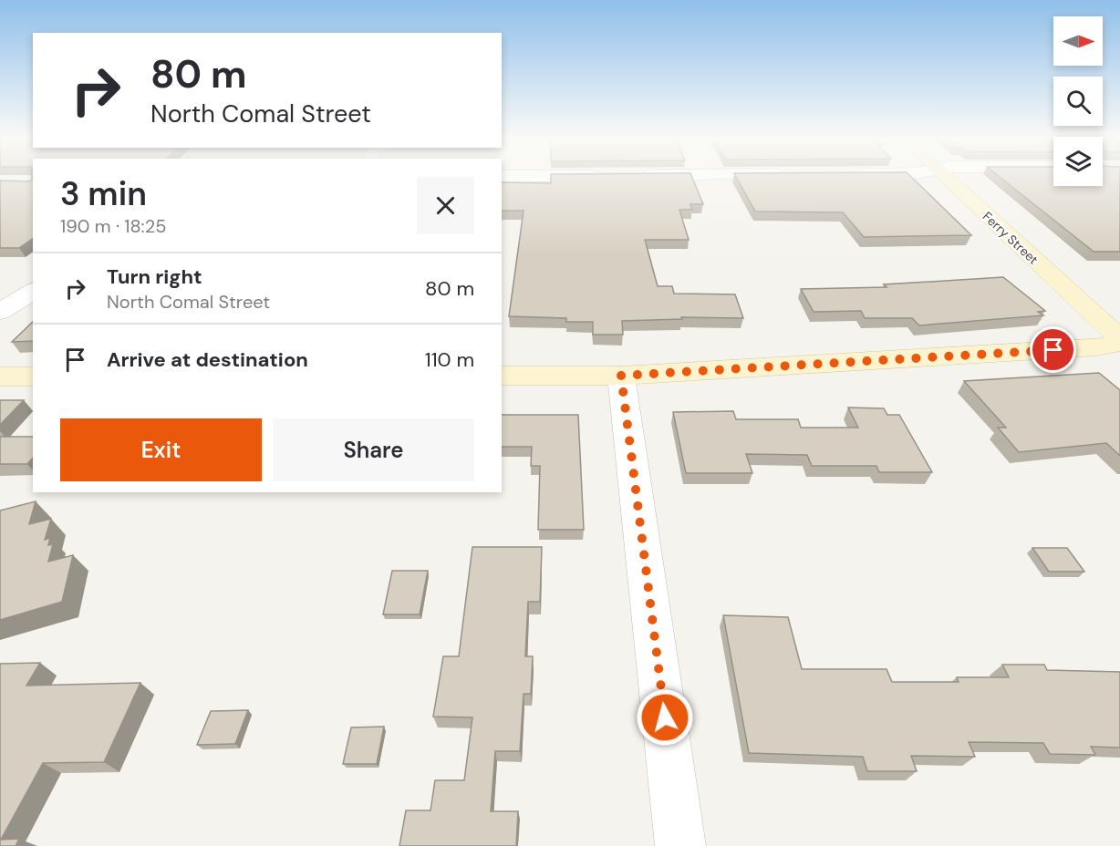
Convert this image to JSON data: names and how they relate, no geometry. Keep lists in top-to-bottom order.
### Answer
{
  "streets": {
    "street": ["Ferry Street"]
  },
  "north": "right",
  "page": {
    "turn": ["80 m", "North Comal Street"],
    "heading": ["3 min", "190 m · 18:25"],
    "list": [
      {
        "name": "Turn right",
        "note": "North Comal Street",
        "value": "80 m"
      },
      {
        "name": "Arrive at destination",
        "value": "110 m"
      }
    ],
    "buttons": ["Exit", "Share"]
  }
}
